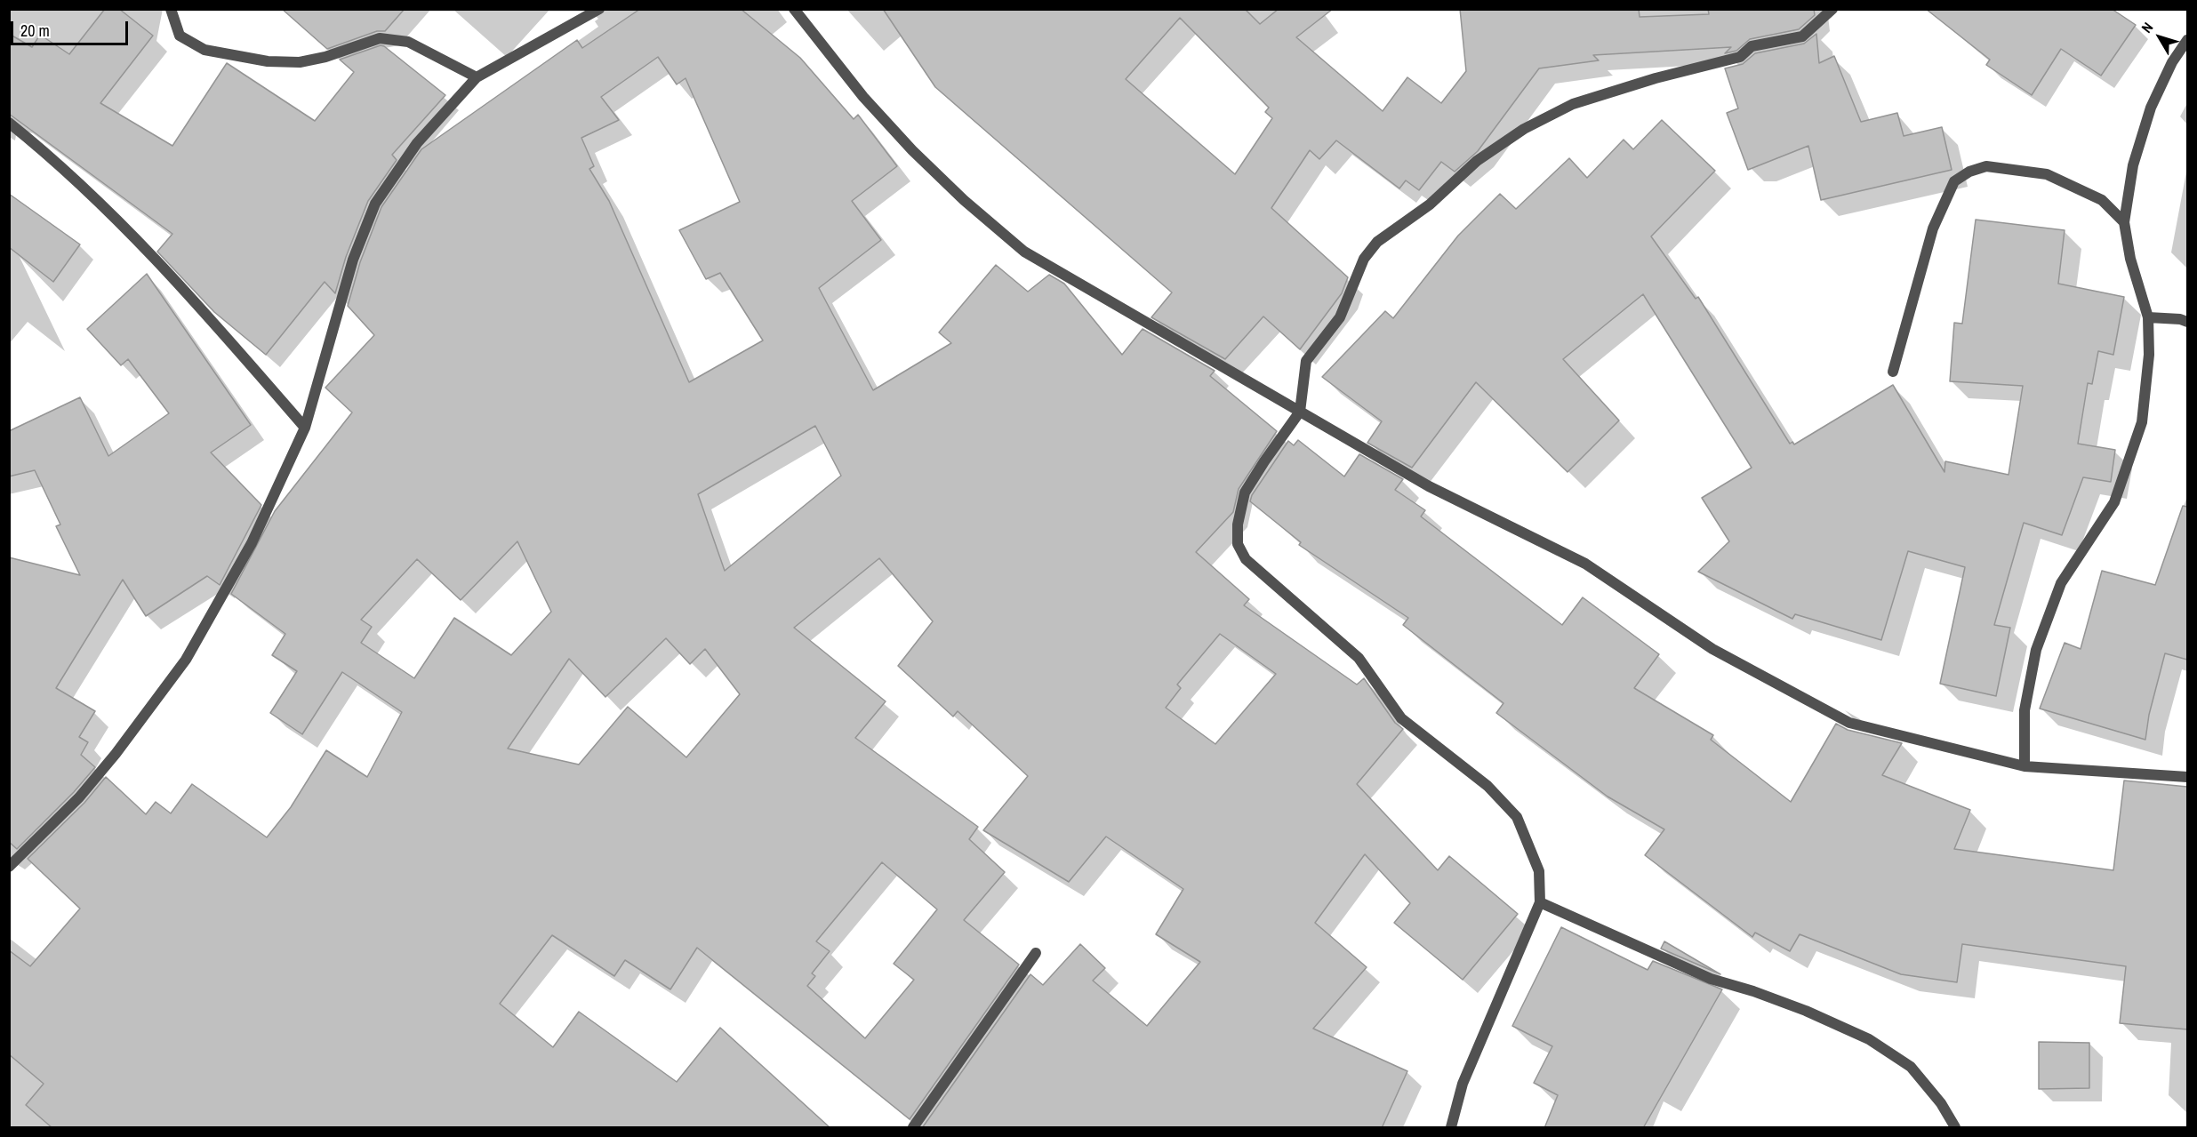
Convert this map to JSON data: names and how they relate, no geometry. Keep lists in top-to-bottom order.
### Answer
{
  "scale_bar": "20 m",
  "north": "top left"
}
